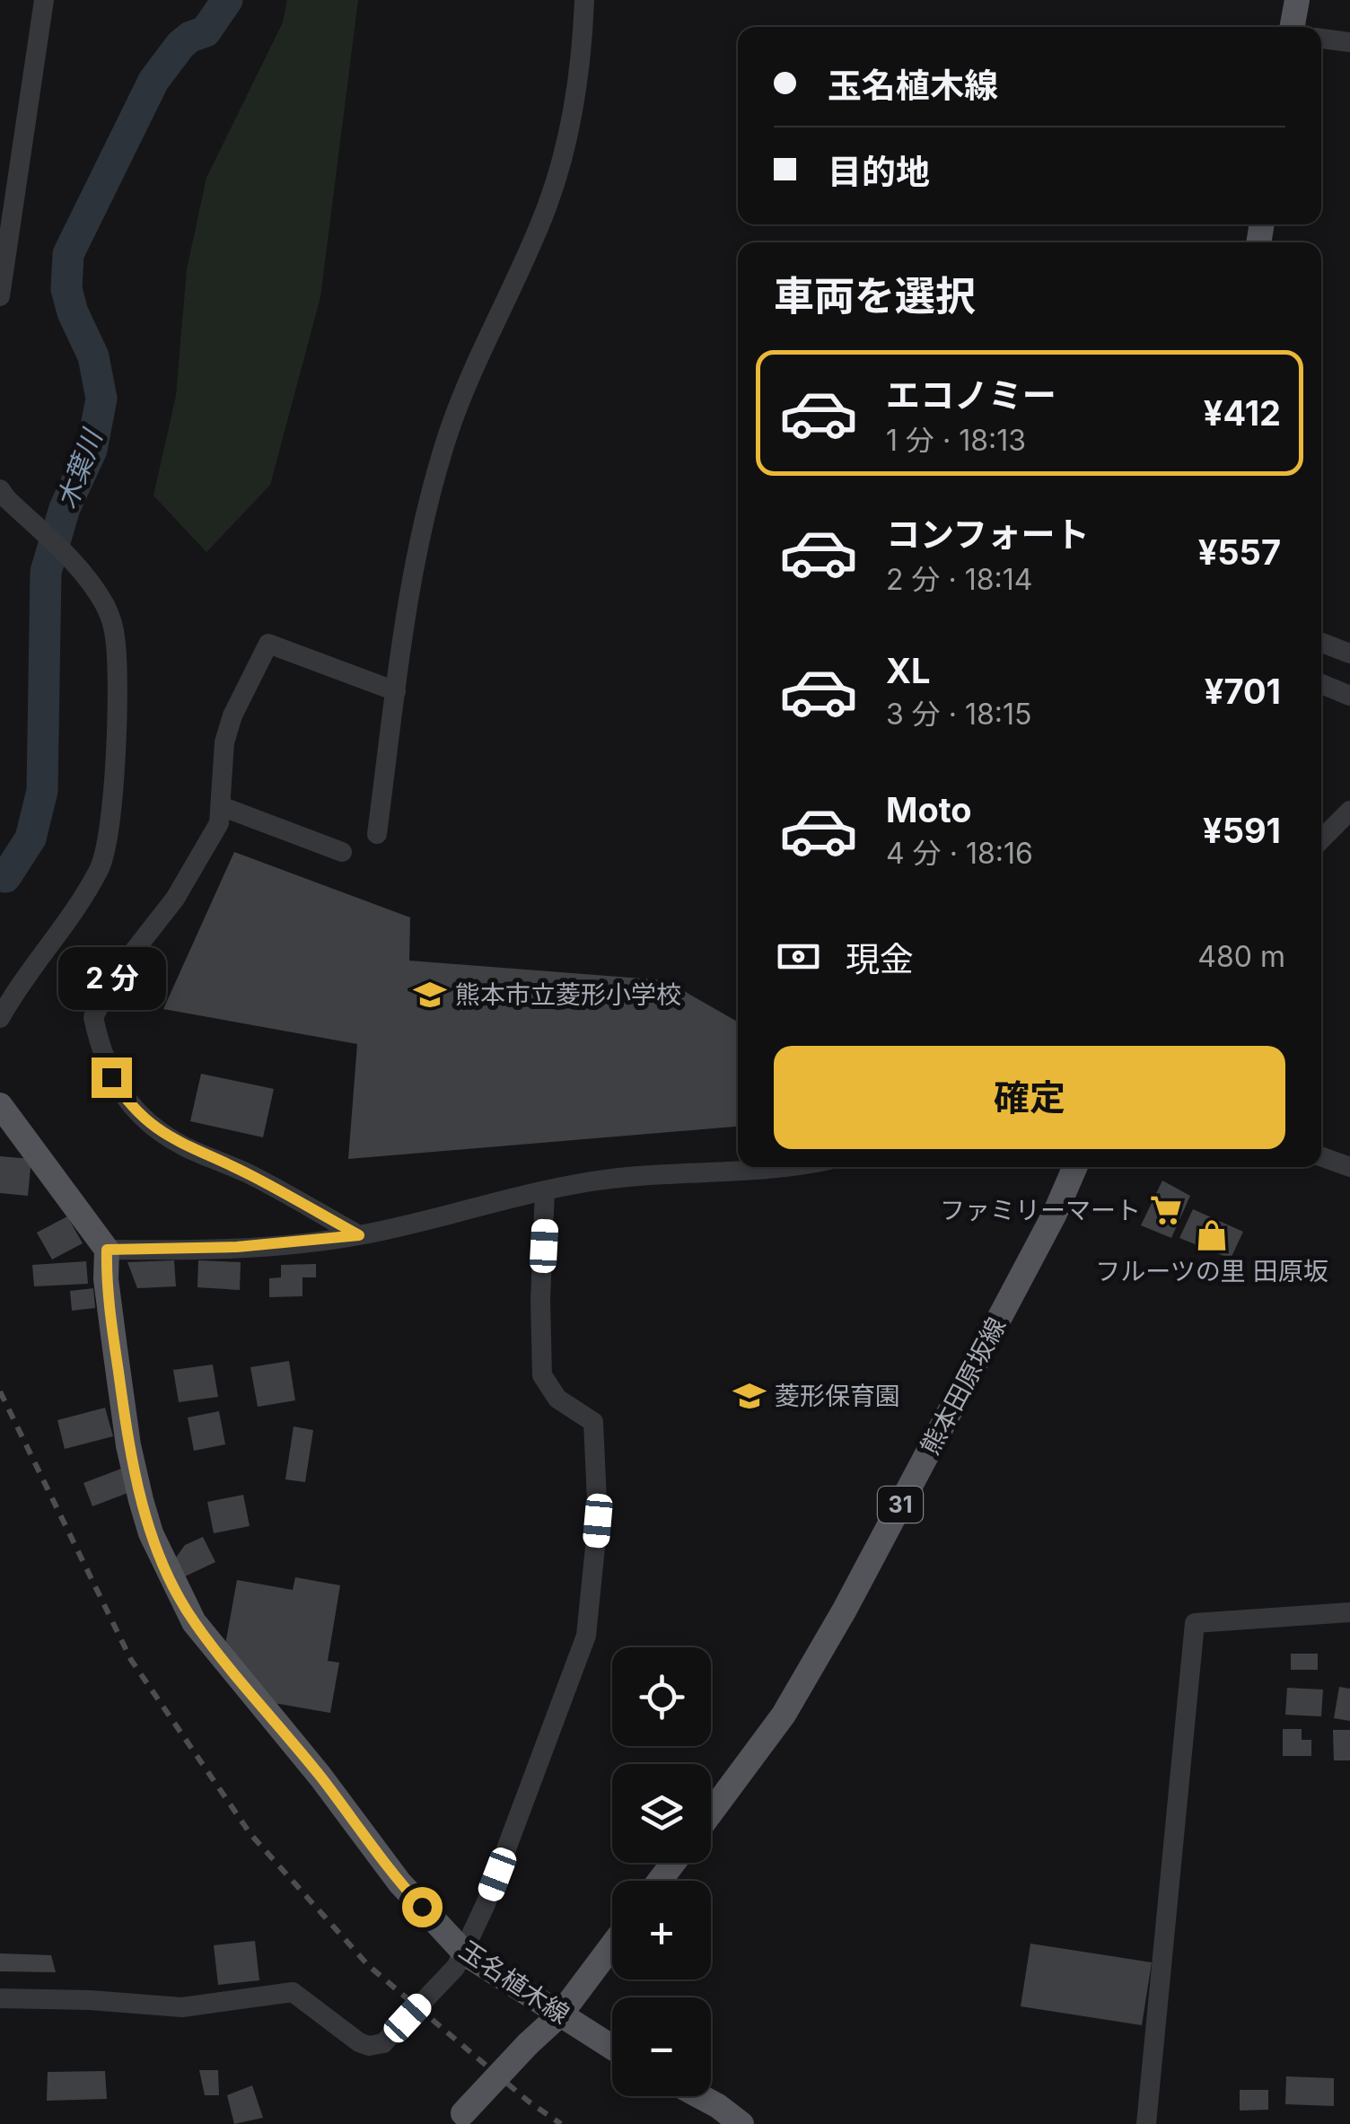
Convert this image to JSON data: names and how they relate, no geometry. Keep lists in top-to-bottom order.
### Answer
{
  "streets": {
    "main road": ["熊本田原坂線", "31", "玉名植木線"]
  },
  "water": ["木葉川"],
  "places": {
    "school or university": ["熊本市立菱形小学校", "菱形保育園"],
    "supermarket": ["ファミリーマート"],
    "shop": ["フルーツの里 田原坂"]
  },
  "page": {
    "banner": ["玉名植木線", "目的地"],
    "heading": "車両を選択",
    "list": [
      {
        "name": "エコノミー",
        "note": "1 分 · 18:13",
        "value": "¥412"
      },
      {
        "name": "コンフォート",
        "note": "2 分 · 18:14",
        "value": "¥557"
      },
      {
        "name": "XL",
        "note": "3 分 · 18:15",
        "value": "¥701"
      },
      {
        "name": "Moto",
        "note": "4 分 · 18:16",
        "value": "¥591"
      }
    ],
    "pay": ["現金", "480 m"],
    "bubble": "2 分",
    "buttons": "確定",
    "map_buttons": ["+", "−"]
  }
}
